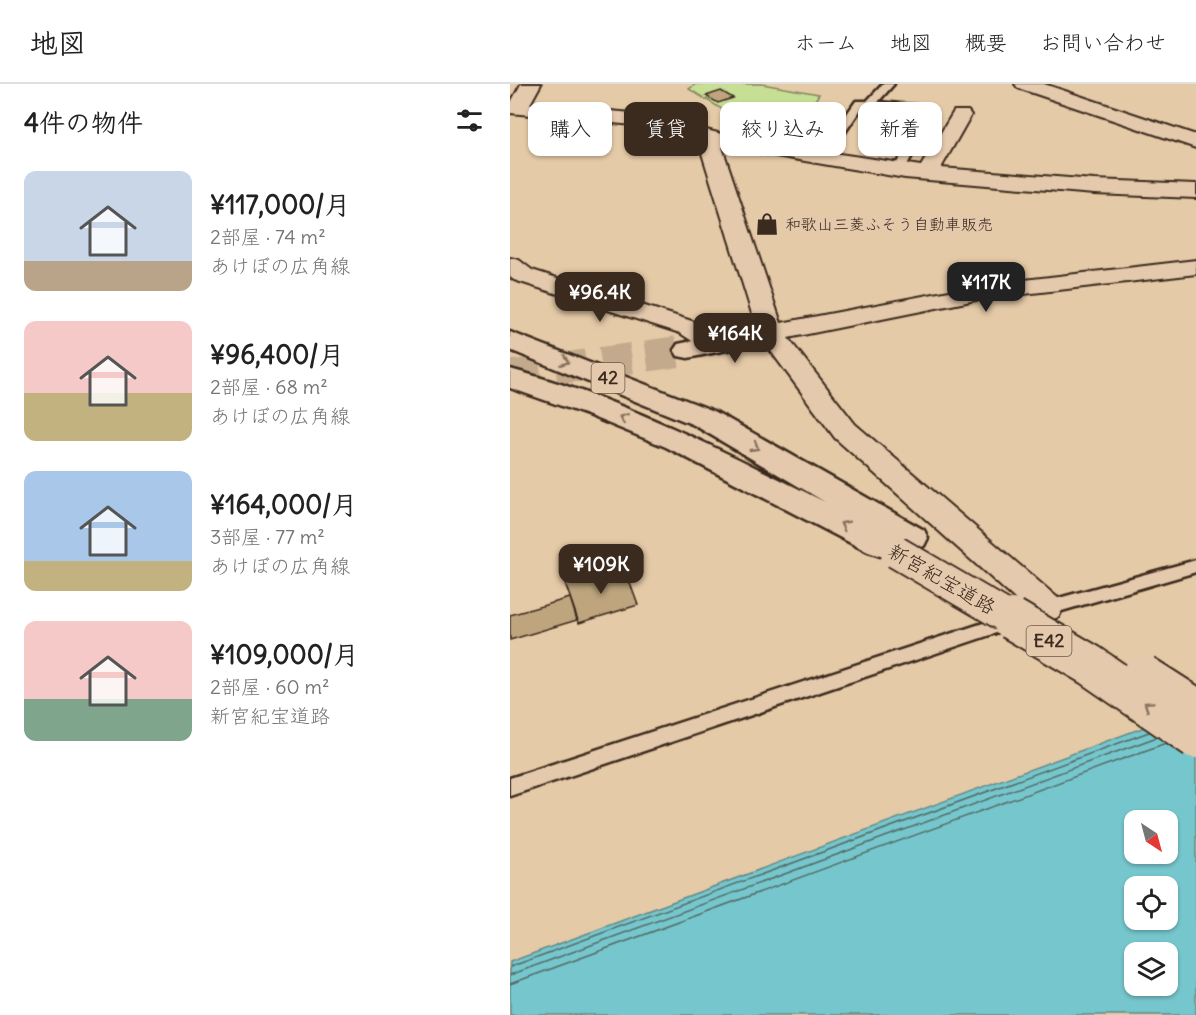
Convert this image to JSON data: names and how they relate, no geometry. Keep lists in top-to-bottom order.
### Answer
{
  "streets": {
    "main road": ["42", "新宮紀宝道路", "E42"]
  },
  "crossings": [
    ["42", "新宮紀宝道路"]
  ],
  "places": {
    "shop": ["和歌山三菱ふそう自動車販売"]
  },
  "north": "bottom right",
  "page": {
    "header": "地図",
    "nav": [
      "ホーム",
      "地図",
      "概要",
      "お問い合わせ"
    ],
    "heading": "4件の物件",
    "chip": [
      "購入",
      "賃貸",
      "絞り込み",
      "新着"
    ],
    "list": [
      {
        "name": "¥117,000/月",
        "note": "2部屋 · 74 m² · あけぼの広角線"
      },
      {
        "name": "¥96,400/月",
        "note": "2部屋 · 68 m² · あけぼの広角線"
      },
      {
        "name": "¥164,000/月",
        "note": "3部屋 · 77 m² · あけぼの広角線"
      },
      {
        "name": "¥109,000/月",
        "note": "2部屋 · 60 m² · 新宮紀宝道路"
      }
    ],
    "price": [
      "¥117K",
      "¥96.4K",
      "¥164K",
      "¥109K"
    ]
  }
}
